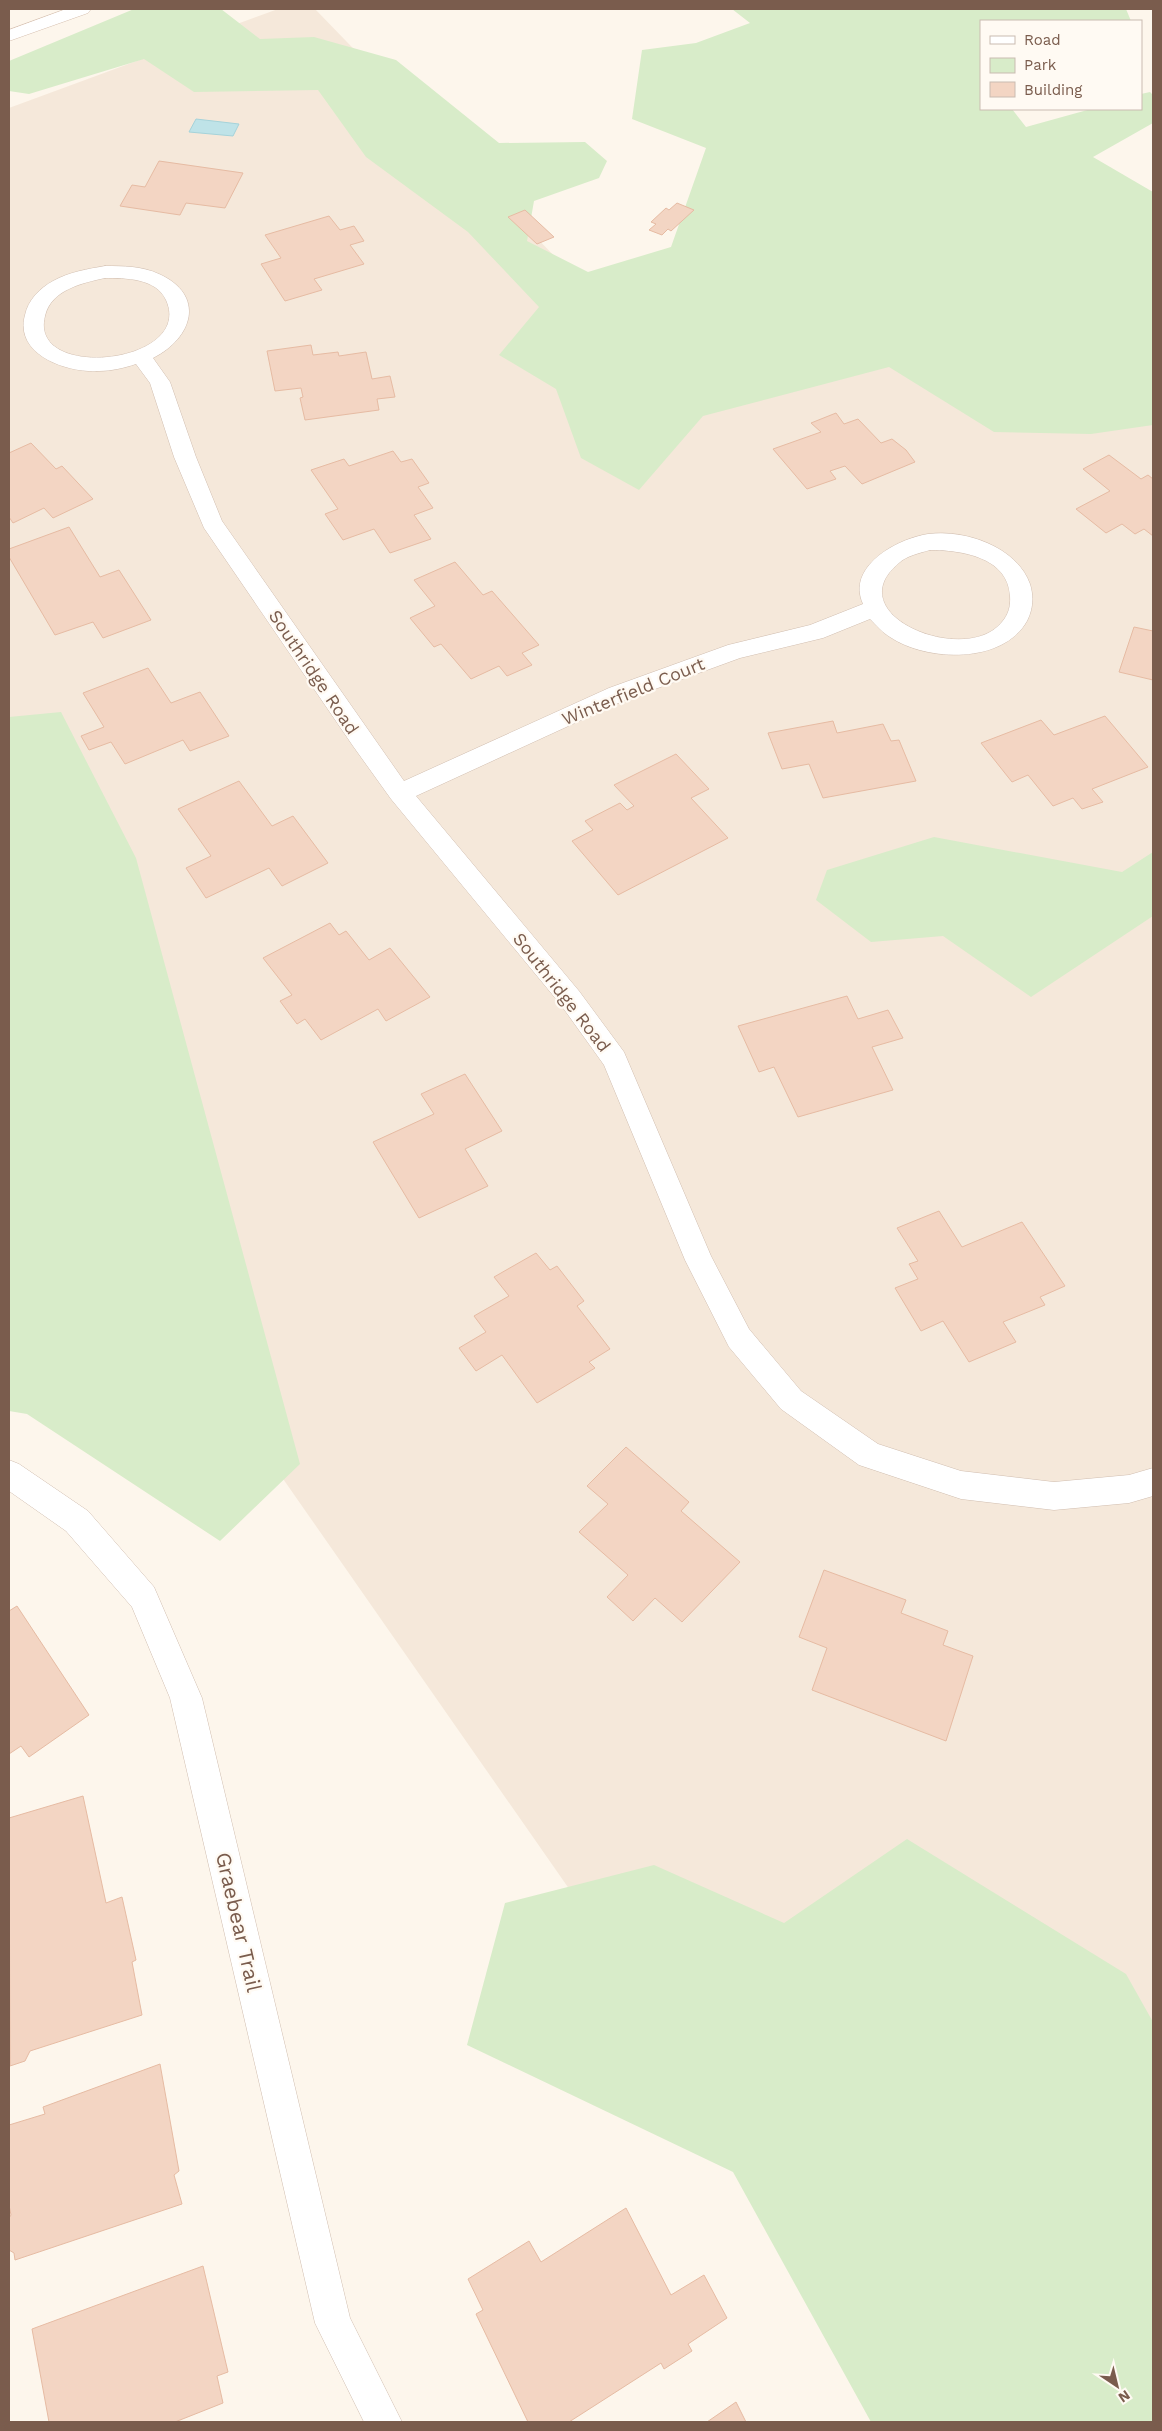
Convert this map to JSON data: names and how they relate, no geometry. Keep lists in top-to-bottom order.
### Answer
{
  "streets": {
    "street": ["Southridge Road", "Winterfield Court", "Graebear Trail"]
  },
  "crossings": [
    ["Southridge Road", "Winterfield Court"]
  ],
  "legend": ["Road", "Park", "Building"],
  "north": "bottom right"
}
